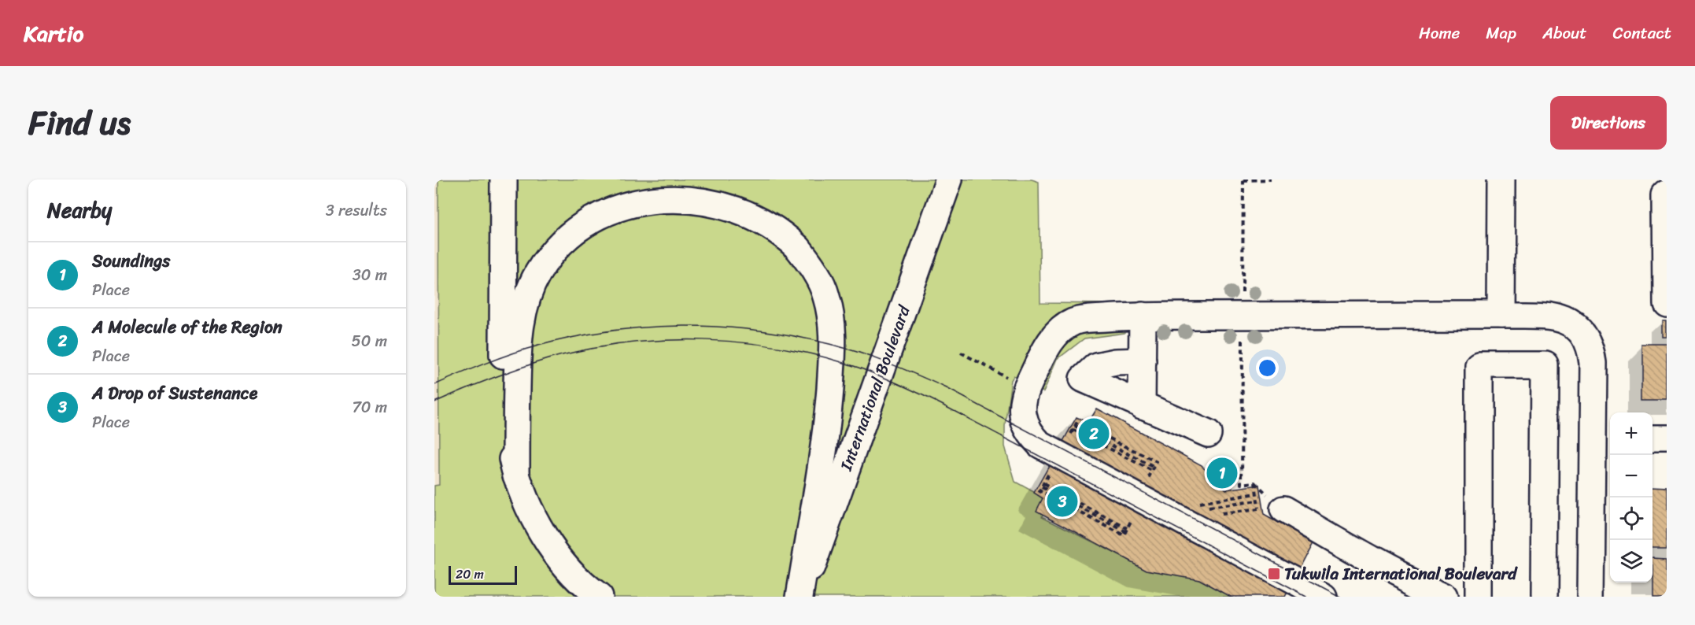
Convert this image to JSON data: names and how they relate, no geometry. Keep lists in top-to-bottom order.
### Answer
{
  "streets": {
    "main road": ["International Boulevard"]
  },
  "places": {
    "transit": ["Tukwila International Boulevard"]
  },
  "scale_bar": "20 m",
  "page": {
    "header": "Kartio",
    "nav": [
      "Home",
      "Map",
      "About",
      "Contact"
    ],
    "title": "Find us",
    "buttons": "Directions",
    "heading": ["Nearby", "3 results"],
    "list": [
      {
        "mark": "1",
        "name": "Soundings",
        "note": "Place",
        "value": "30 m"
      },
      {
        "mark": "2",
        "name": "A Molecule of the Region",
        "note": "Place",
        "value": "50 m"
      },
      {
        "mark": "3",
        "name": "A Drop of Sustenance",
        "note": "Place",
        "value": "70 m"
      }
    ],
    "map_buttons": ["+", "−"],
    "pins": ["2", "1", "3"],
    "scale": "20 m"
  }
}
